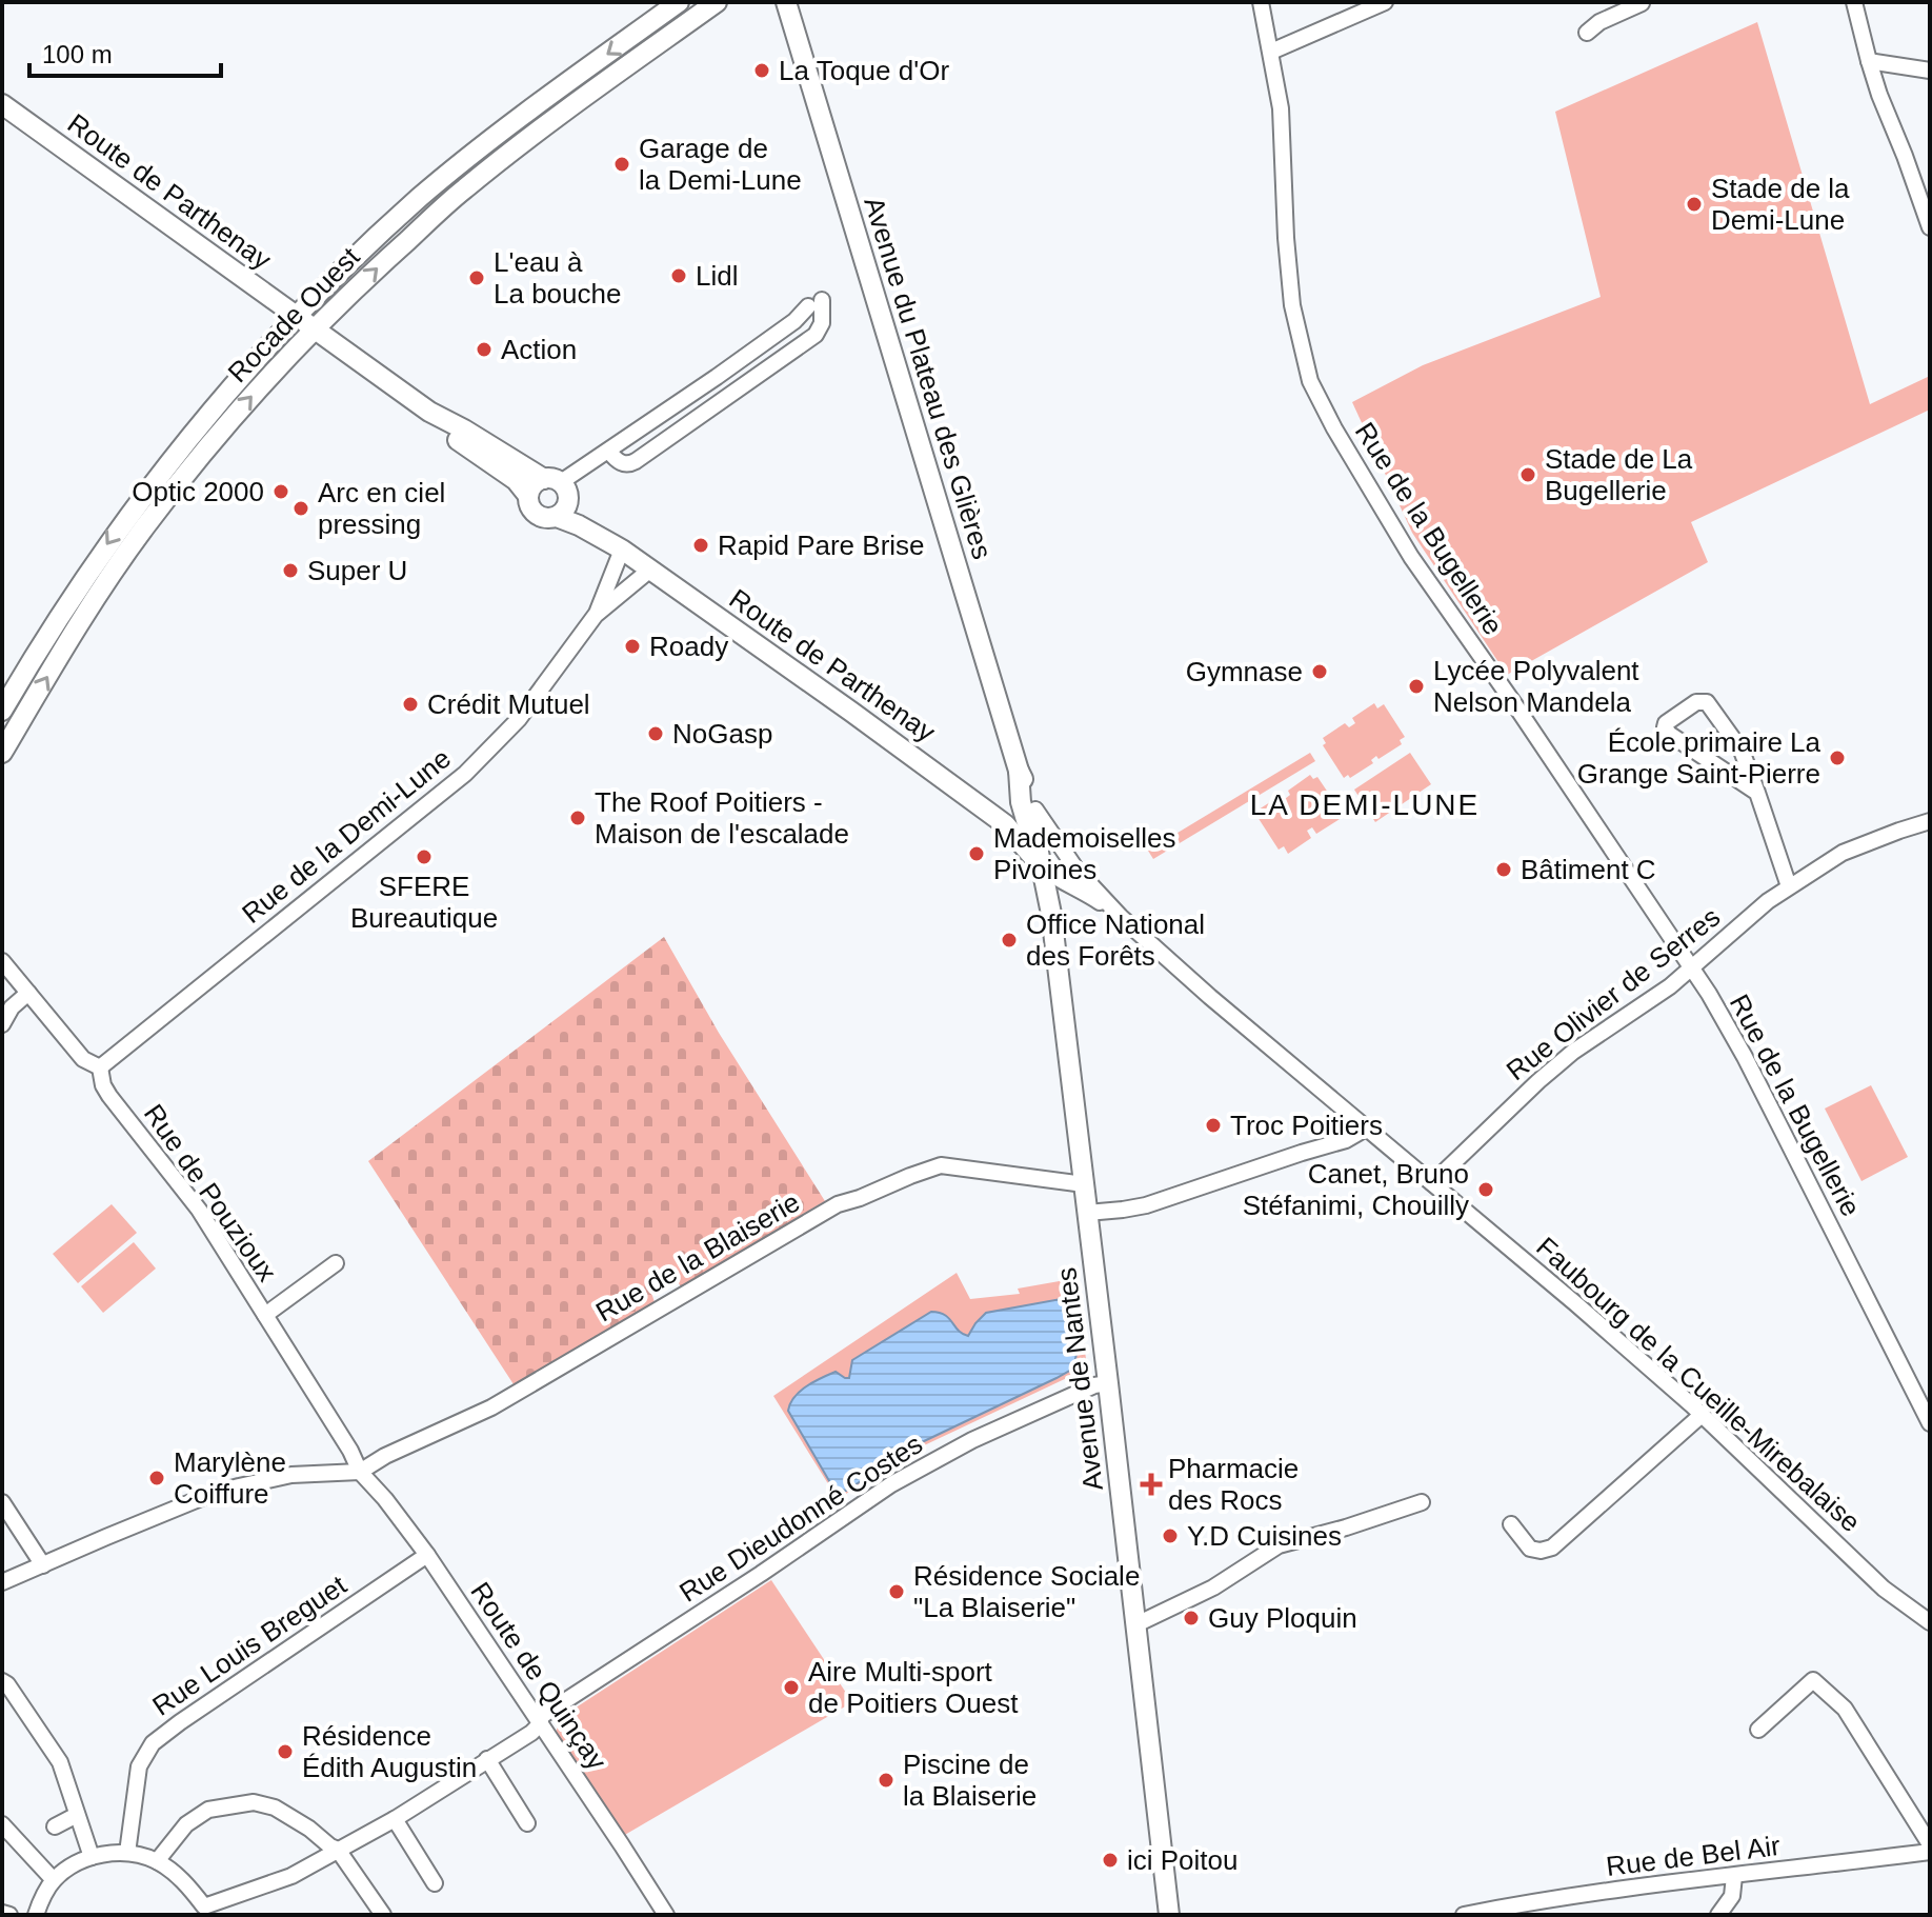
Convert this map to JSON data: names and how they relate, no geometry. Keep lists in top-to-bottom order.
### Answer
{
  "streets": {
    "main road": [
      "Route de Parthenay",
      "Rocade Ouest",
      "Avenue du Plateau des Glières",
      "Avenue de Nantes"
    ],
    "street": [
      "Rue de la Bugellerie",
      "Rue de la Demi-Lune",
      "Rue Olivier de Serres",
      "Rue de Pouzioux",
      "Rue de la Blaiserie",
      "Faubourg de la Cueille-Mirebalaise",
      "Rue Dieudonné Costes",
      "Rue Louis Breguet",
      "Route de Quinçay",
      "Rue de Bel Air"
    ]
  },
  "crossings": [
    ["Route de Parthenay", "Rocade Ouest"],
    ["Route de Parthenay", "Avenue du Plateau des Glières"],
    ["Route de Parthenay", "Rue de la Demi-Lune"],
    ["Route de Parthenay", "Avenue de Nantes"],
    ["Avenue du Plateau des Glières", "Avenue de Nantes"],
    ["Rue de la Bugellerie", "Rue Olivier de Serres"],
    ["Rue de la Demi-Lune", "Rue de Pouzioux"],
    ["Rue Olivier de Serres", "Faubourg de la Cueille-Mirebalaise"],
    ["Rue de Pouzioux", "Rue de la Blaiserie"],
    ["Rue de Pouzioux", "Route de Quinçay"],
    ["Rue de la Blaiserie", "Avenue de Nantes"],
    ["Rue de la Blaiserie", "Route de Quinçay"],
    ["Avenue de Nantes", "Rue Dieudonné Costes"],
    ["Rue Dieudonné Costes", "Route de Quinçay"],
    ["Rue Louis Breguet", "Route de Quinçay"]
  ],
  "districts": ["LA DEMI-LUNE"],
  "places": {
    "other": [
      "La Toque d'Or",
      "Garage de la Demi-Lune",
      "Stade de la Demi-Lune",
      "Lidl",
      "L'eau à La bouche",
      "Action",
      "Stade de La Bugellerie",
      "Optic 2000",
      "Arc en ciel pressing",
      "Rapid Pare Brise",
      "Super U",
      "Roady",
      "Gymnase",
      "Lycée Polyvalent Nelson Mandela",
      "Crédit Mutuel",
      "NoGasp",
      "École primaire La Grange Saint-Pierre",
      "The Roof Poitiers - Maison de l'escalade",
      "Mademoiselles Pivoines",
      "SFERE Bureautique",
      "Bâtiment C",
      "Office National des Forêts",
      "Troc Poitiers",
      "Canet, Bruno Stéfanimi, Chouilly",
      "Marylène Coiffure",
      "Y.D Cuisines",
      "Résidence Sociale \"La Blaiserie\"",
      "Guy Ploquin",
      "Aire Multi-sport de Poitiers Ouest",
      "Résidence Édith Augustin",
      "Piscine de la Blaiserie",
      "ici Poitou"
    ],
    "health": ["Pharmacie des Rocs"]
  },
  "scale_bar": "100 m"
}
